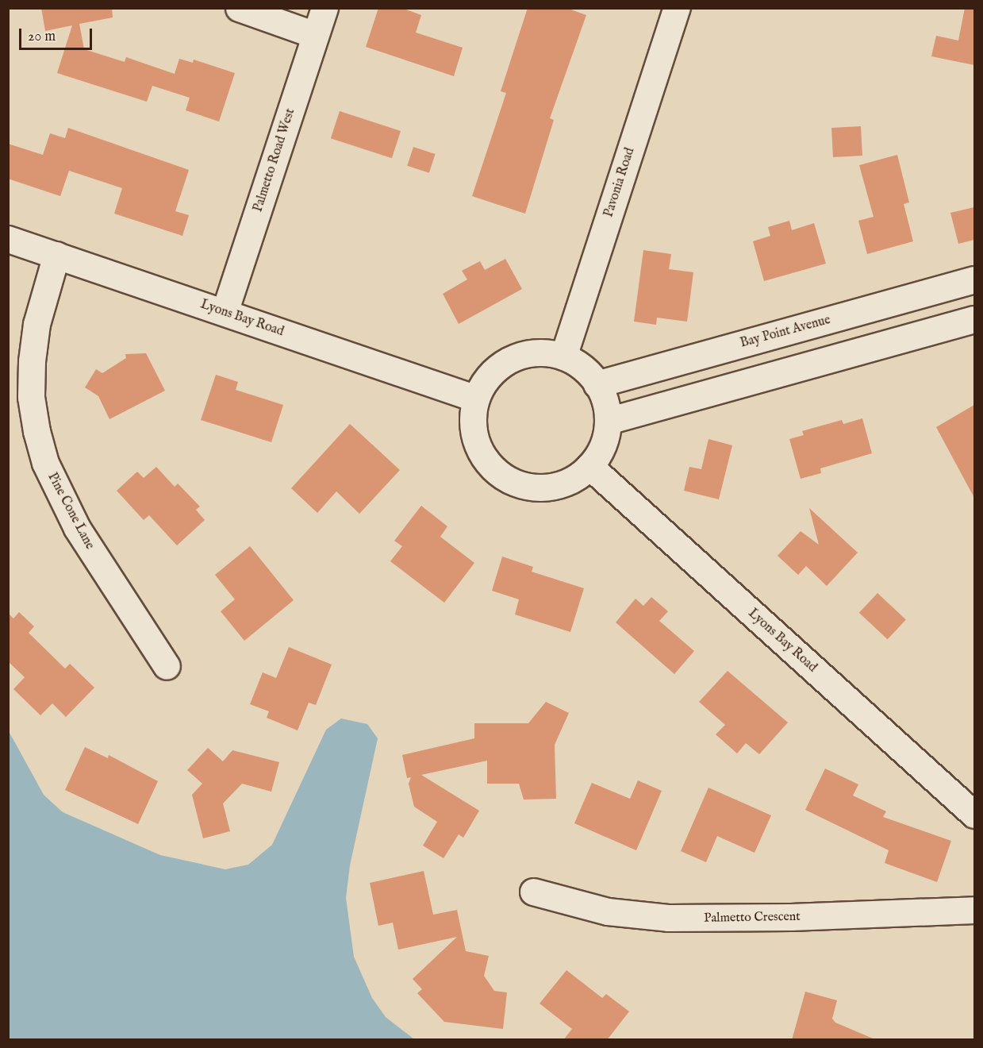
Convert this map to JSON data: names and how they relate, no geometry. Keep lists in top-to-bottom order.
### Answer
{
  "streets": {
    "street": [
      "Palmetto Road West",
      "Pavonia Road",
      "Lyons Bay Road",
      "Bay Point Avenue",
      "Pine Cone Lane",
      "Palmetto Crescent"
    ]
  },
  "crossings": [
    ["Palmetto Road West", "Lyons Bay Road"],
    ["Pavonia Road", "Lyons Bay Road"],
    ["Pavonia Road", "Bay Point Avenue"],
    ["Lyons Bay Road", "Bay Point Avenue"],
    ["Lyons Bay Road", "Pine Cone Lane"]
  ],
  "scale_bar": "20 m"
}
